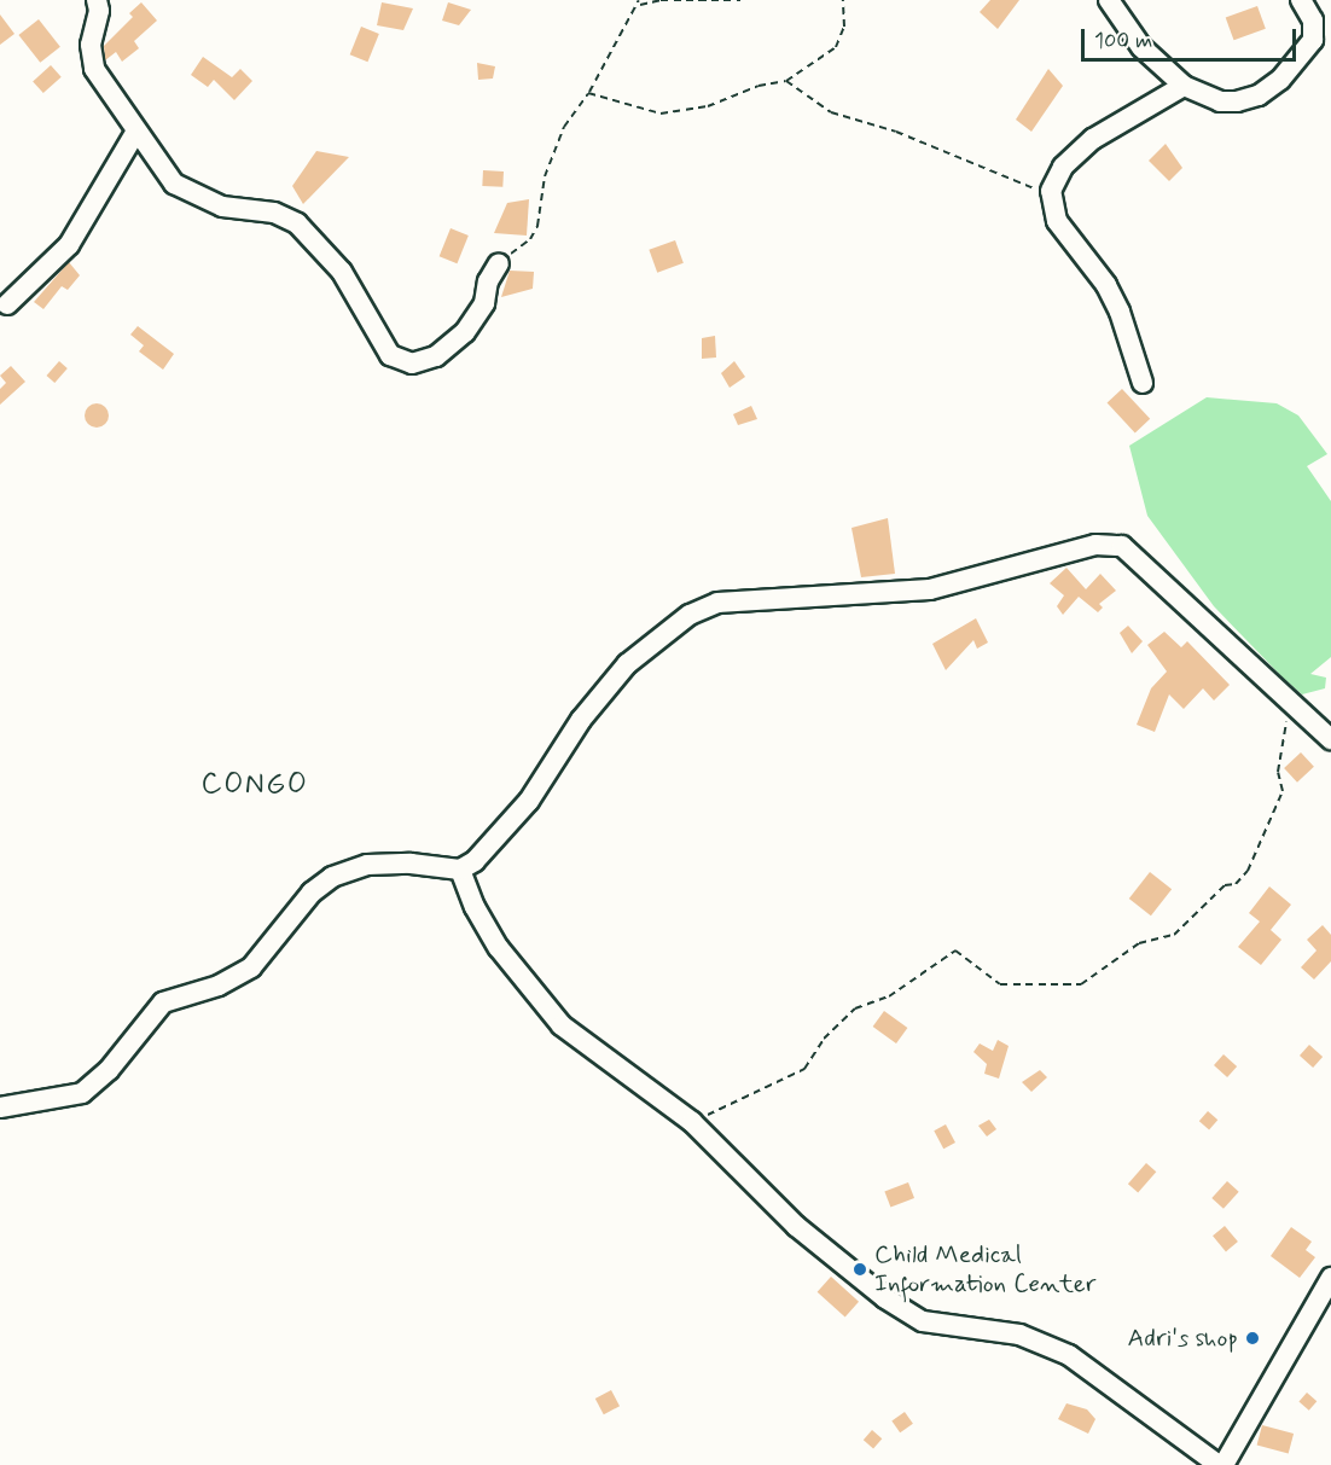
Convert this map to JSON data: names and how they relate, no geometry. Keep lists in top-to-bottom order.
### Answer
{
  "districts": ["CONGO"],
  "places": ["Child Medical Information Center", "Adri's shop"],
  "scale_bar": "100 m"
}
